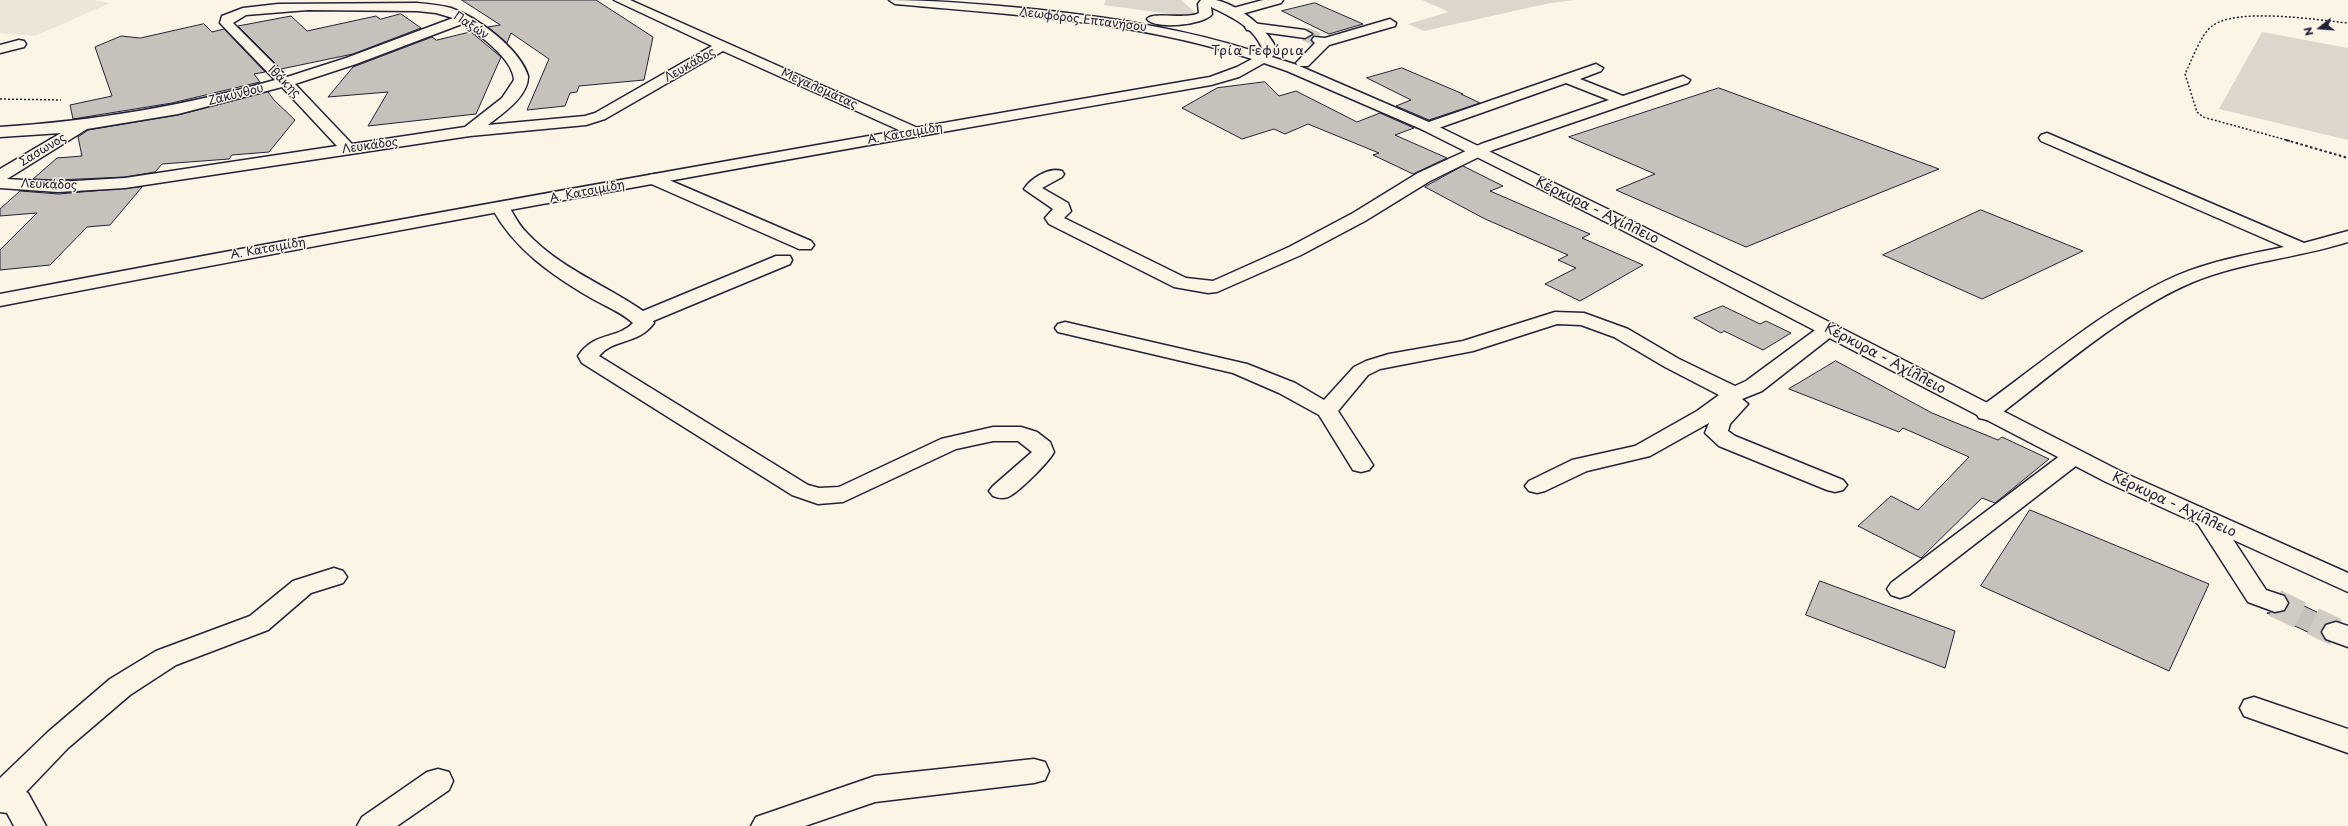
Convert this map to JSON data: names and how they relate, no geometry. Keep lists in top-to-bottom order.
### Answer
{
  "streets": {
    "street": [
      "Λεωφόρος Επτανήσου",
      "Παξών",
      "Λευκάδος",
      "Ιθάκης",
      "Μεγαλομάτας",
      "Ζακύνθου",
      "Α. Κατσιμίδη",
      "Σασωνος",
      "Κέρκυρα - Αχίλλειο"
    ]
  },
  "crossings": [
    ["Λεωφόρος Επτανήσου", "Α. Κατσιμίδη"],
    ["Λεωφόρος Επτανήσου", "Κέρκυρα - Αχίλλειο"],
    ["Παξών", "Λευκάδος"],
    ["Παξών", "Ιθάκης"],
    ["Παξών", "Ζακύνθου"],
    ["Λευκάδος", "Ιθάκης"],
    ["Λευκάδος", "Μεγαλομάτας"],
    ["Ιθάκης", "Ζακύνθου"],
    ["Μεγαλομάτας", "Α. Κατσιμίδη"],
    ["Ζακύνθου", "Σασωνος"],
    ["Α. Κατσιμίδη", "Κέρκυρα - Αχίλλειο"]
  ],
  "districts": ["Τρία Γεφύρια"],
  "north": "left"
}
